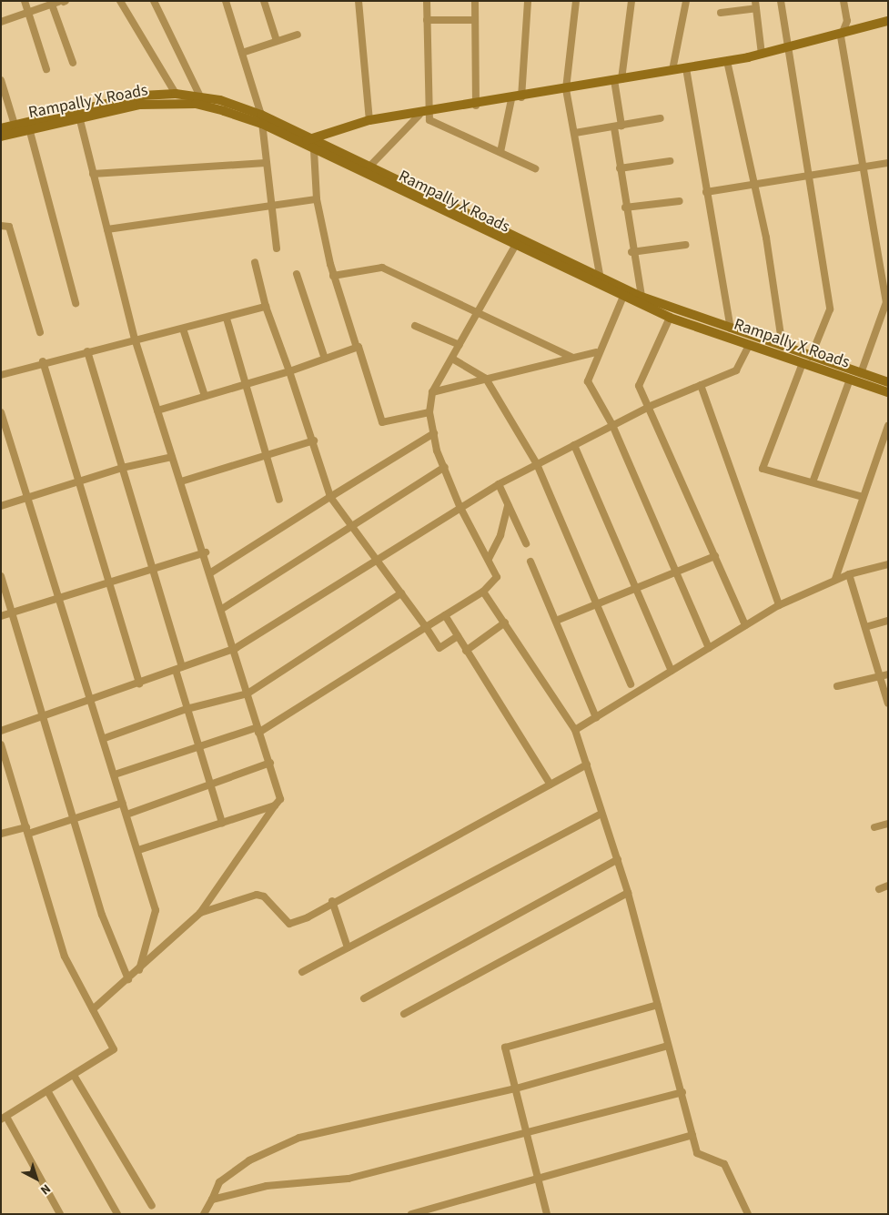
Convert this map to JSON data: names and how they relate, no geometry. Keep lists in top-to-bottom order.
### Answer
{
  "streets": {
    "main road": ["Rampally X Roads"]
  },
  "north": "bottom right"
}
